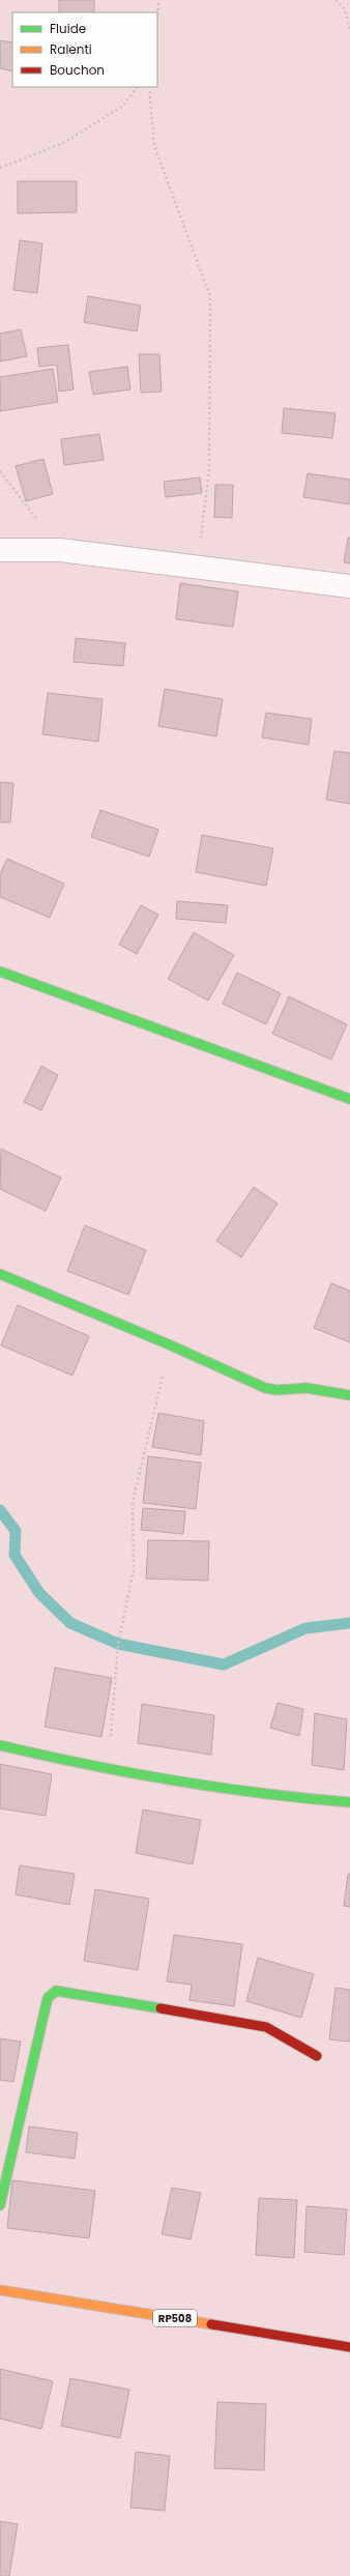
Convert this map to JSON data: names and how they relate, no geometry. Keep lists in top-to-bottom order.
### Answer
{
  "streets": {
    "street": ["RP508"]
  },
  "legend": ["Fluide", "Ralenti", "Bouchon"]
}
